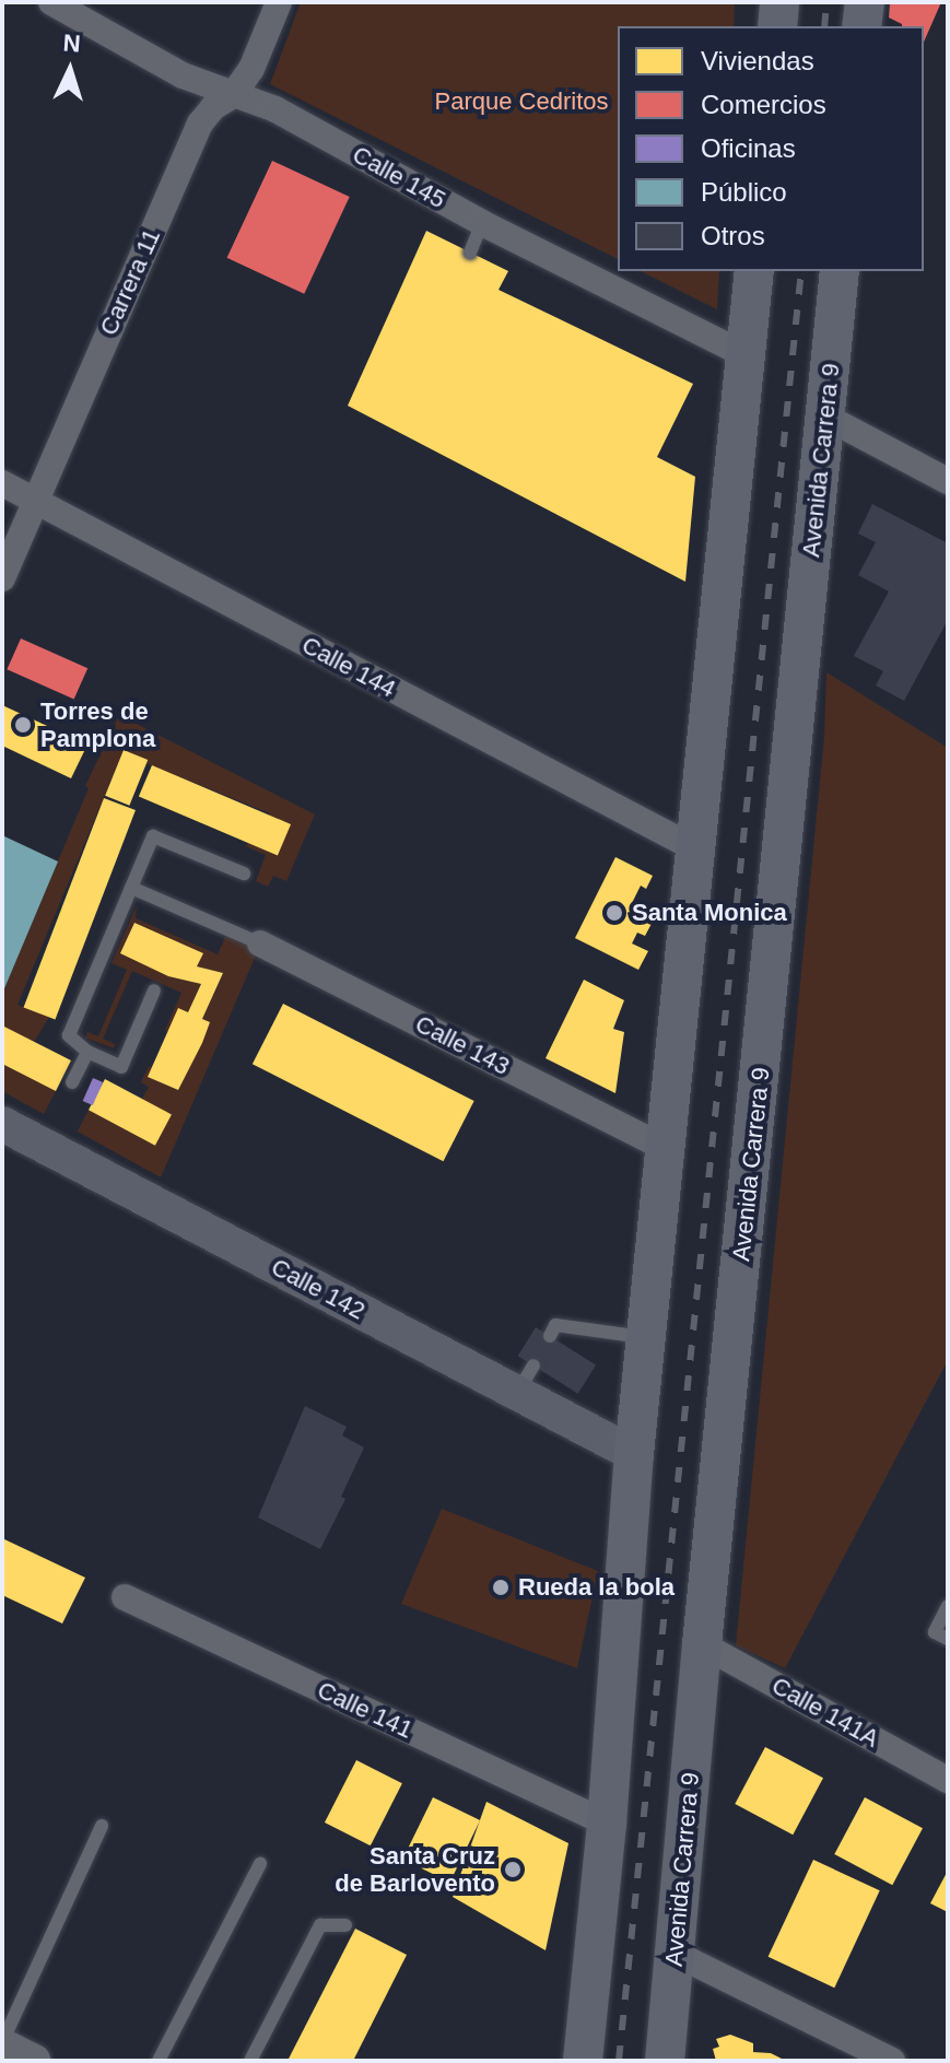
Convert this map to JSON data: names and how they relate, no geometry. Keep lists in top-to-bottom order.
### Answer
{
  "streets": {
    "main road": ["Avenida Carrera 9", "Calle 142"],
    "street": [
      "Calle 145",
      "Carrera 11",
      "Calle 144",
      "Calle 143",
      "Calle 141",
      "Calle 141A"
    ]
  },
  "crossings": [
    ["Calle 145", "Carrera 11"],
    ["Carrera 11", "Calle 144"],
    ["Avenida Carrera 9", "Calle 141A"]
  ],
  "parks": ["Parque Cedritos"],
  "places": [
    "Torres de Pamplona",
    "Santa Monica",
    "Rueda la bola",
    "Santa Cruz de Barlovento"
  ],
  "legend": [
    "Viviendas",
    "Comercios",
    "Oficinas",
    "Público",
    "Otros"
  ],
  "north": "top"
}
